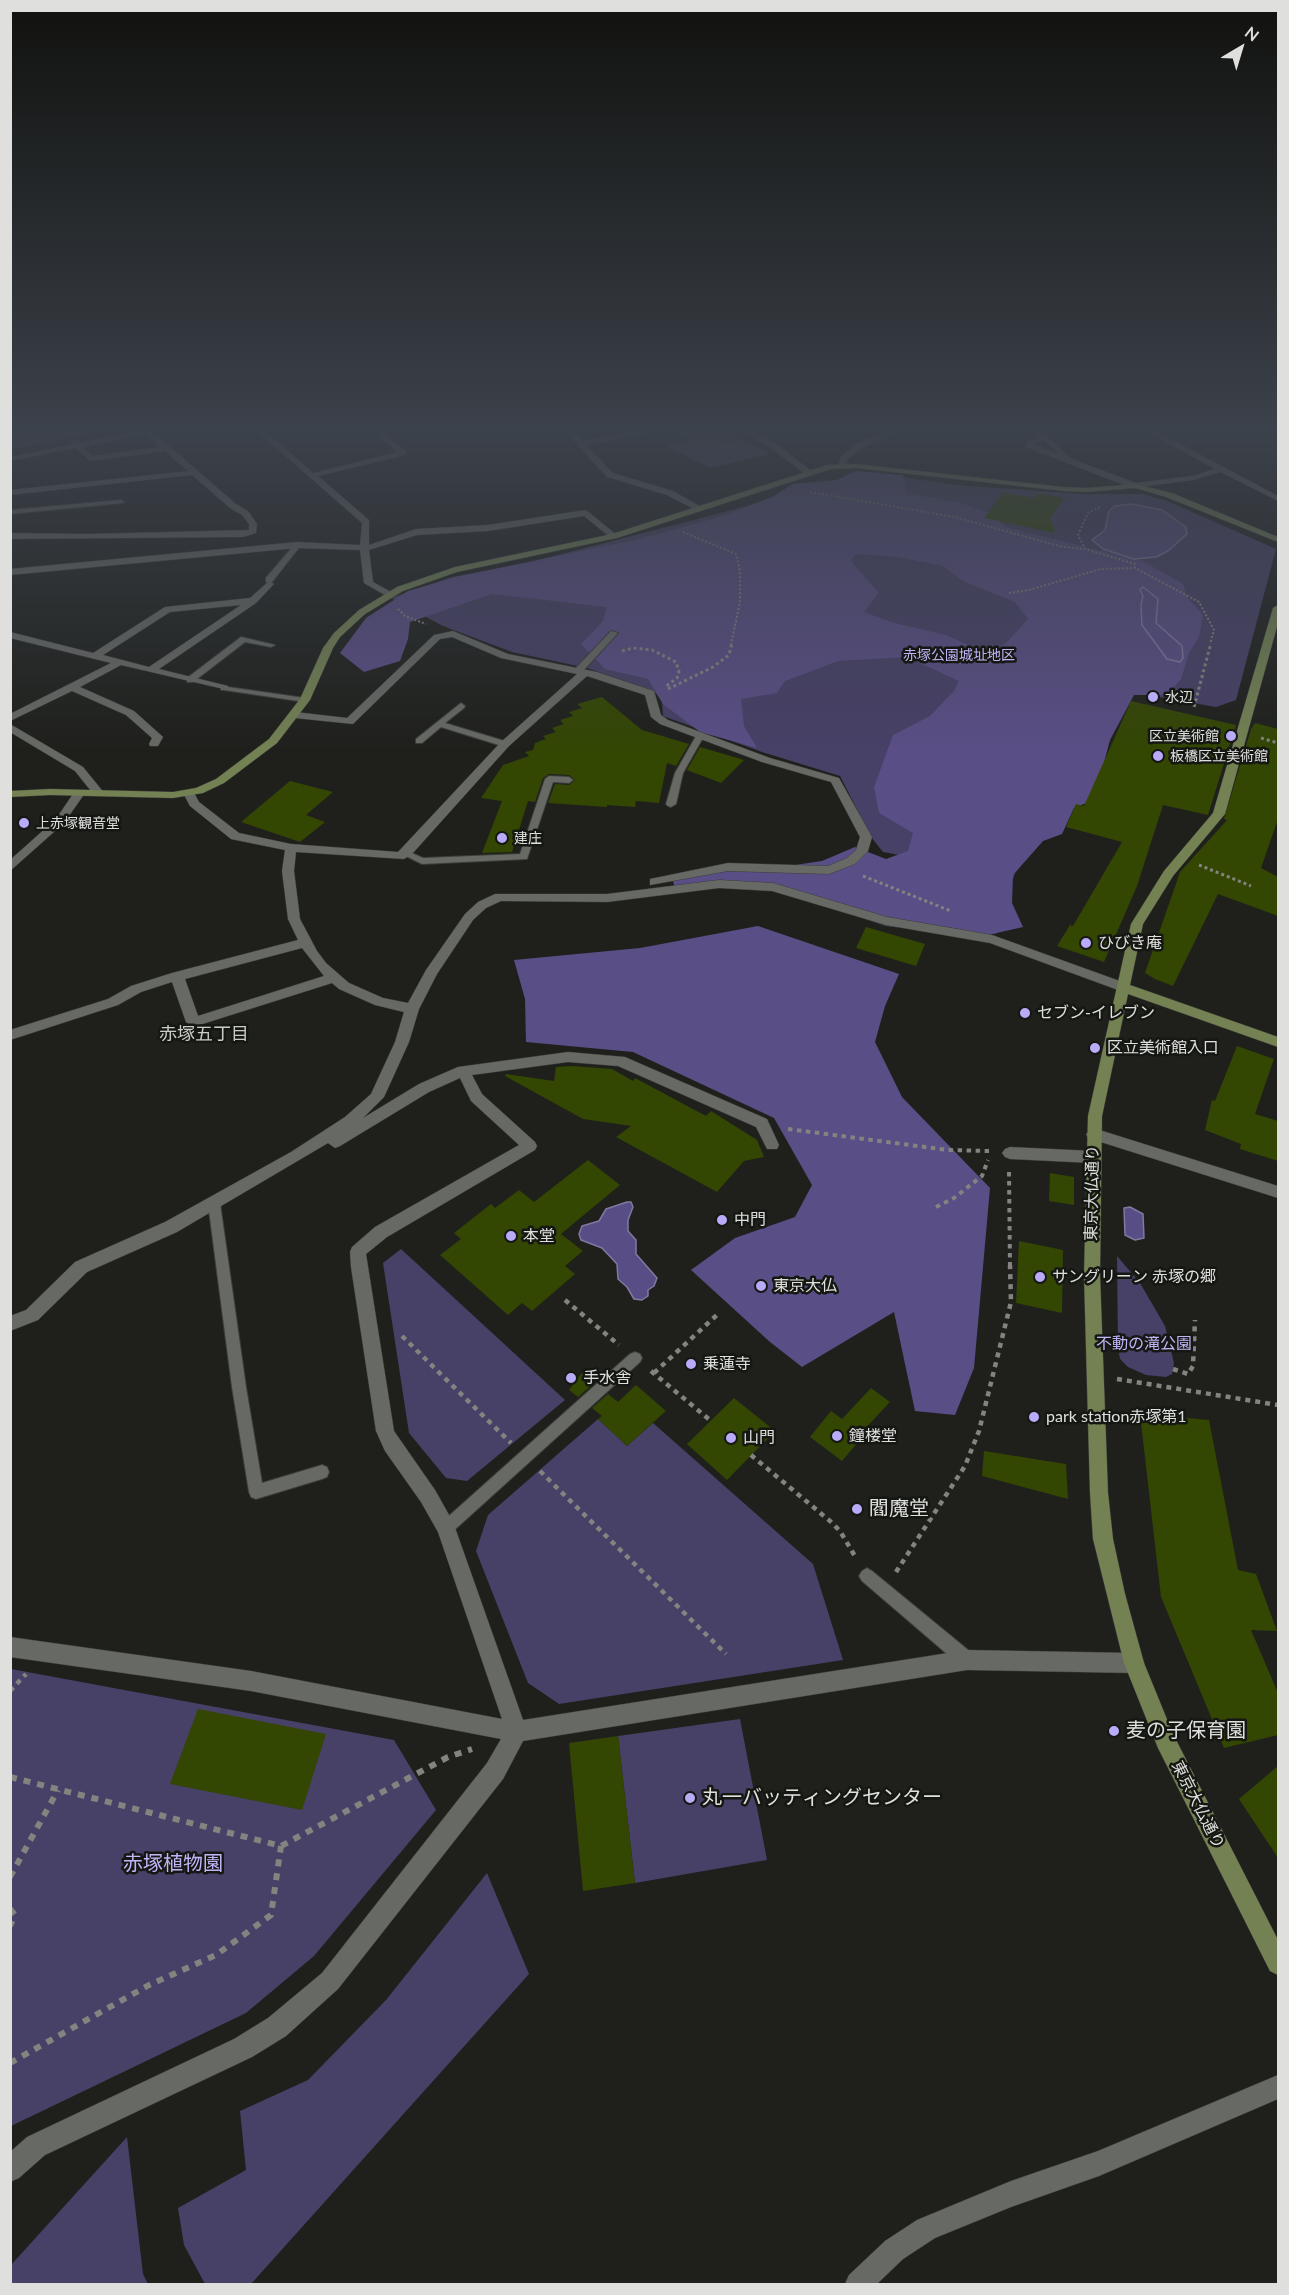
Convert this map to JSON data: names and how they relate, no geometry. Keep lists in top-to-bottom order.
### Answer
{
  "streets": {
    "street": ["東京大仏通り"]
  },
  "districts": ["赤塚五丁目"],
  "parks": ["赤塚公園城址地区", "不動の滝公園", "赤塚植物園"],
  "places": [
    "水辺",
    "区立美術館",
    "板橋区立美術館",
    "上赤塚観音堂",
    "建庄",
    "ひびき庵",
    "セブン-イレブン",
    "区立美術館入口",
    "中門",
    "本堂",
    "サングリーン 赤塚の郷",
    "東京大仏",
    "乗蓮寺",
    "手水舎",
    "park station赤塚第1",
    "鐘楼堂",
    "山門",
    "閻魔堂",
    "麦の子保育園",
    "丸一バッティングセンター"
  ],
  "north": "top right"
}
